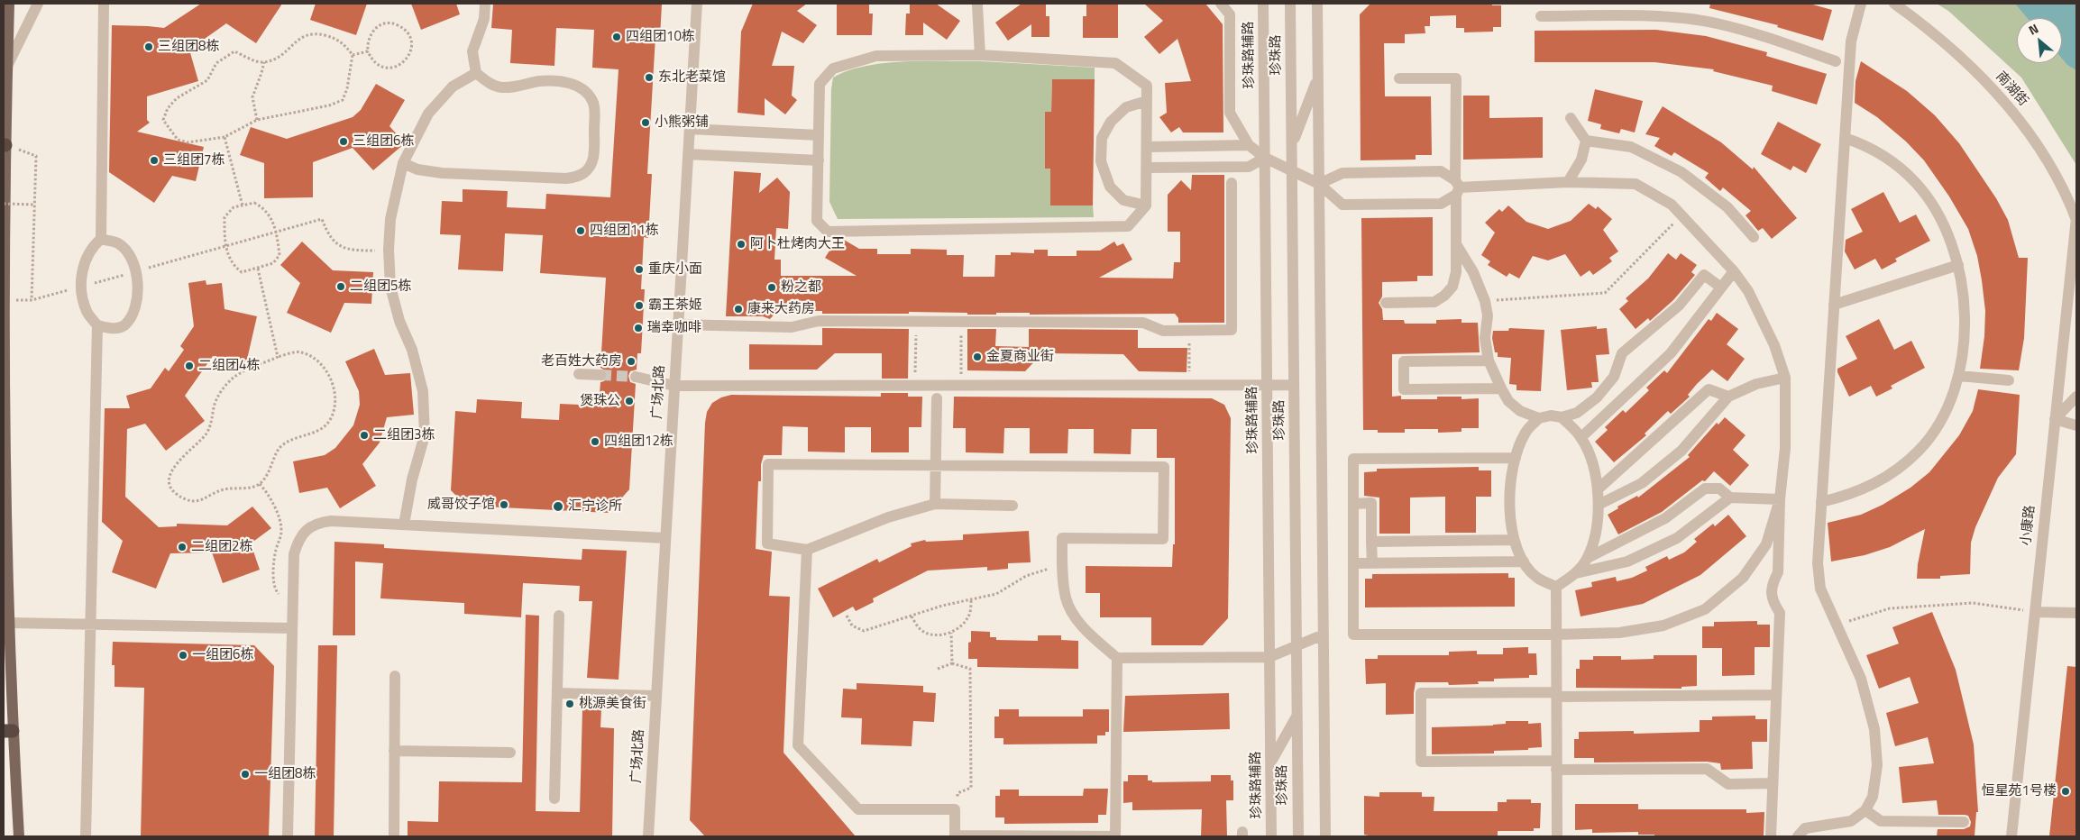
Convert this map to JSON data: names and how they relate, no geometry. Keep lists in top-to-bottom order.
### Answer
{
  "streets": {
    "street": [
      "珍珠路辅路",
      "珍珠路",
      "南湖街",
      "广场北路",
      "小康路"
    ]
  },
  "crossings": [
    ["南湖街", "小康路"]
  ],
  "places": [
    "四组团10栋",
    "三组团8栋",
    "东北老菜馆",
    "小熊粥铺",
    "三组团6栋",
    "三组团7栋",
    "四组团11栋",
    "阿卜杜烤肉大王",
    "重庆小面",
    "二组团5栋",
    "粉之都",
    "霸王茶姬",
    "康来大药房",
    "瑞幸咖啡",
    "金夏商业街",
    "老百姓大药房",
    "二组团4栋",
    "煲珠公",
    "二组团3栋",
    "四组团12栋",
    "威哥饺子馆",
    "汇宁诊所",
    "二组团2栋",
    "一组团6栋",
    "桃源美食街",
    "一组团8栋",
    "恒星苑1号楼"
  ],
  "north": "top left"
}
